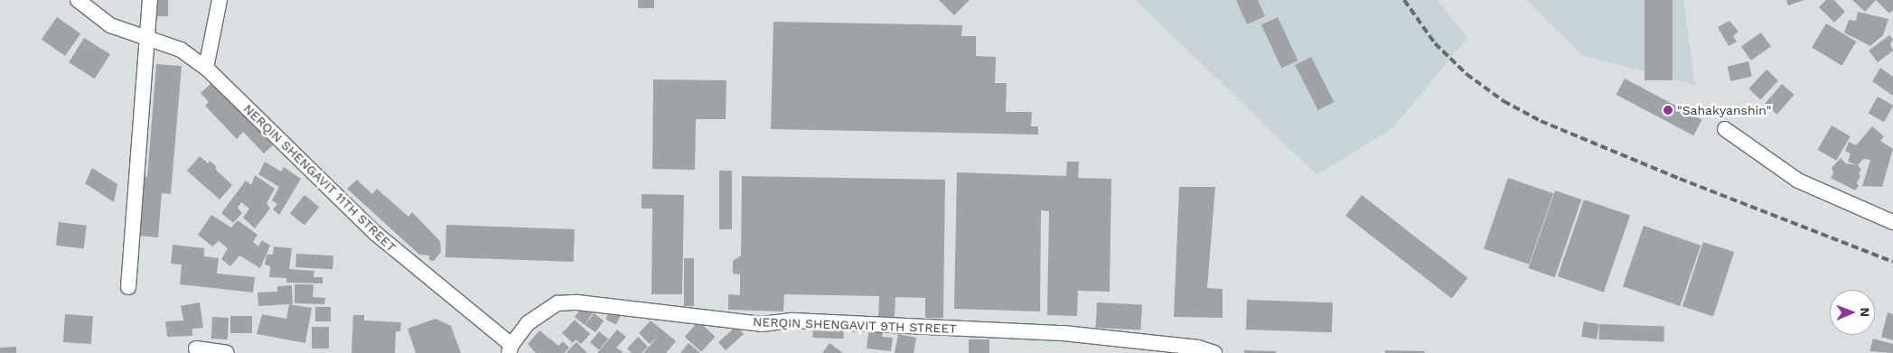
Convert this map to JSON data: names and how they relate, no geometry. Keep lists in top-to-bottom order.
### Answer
{
  "streets": {
    "street": ["NERQIN SHENGAVIT 11TH STREET", "NERQIN SHENGAVIT 9TH STREET"]
  },
  "crossings": [
    ["NERQIN SHENGAVIT 11TH STREET", "NERQIN SHENGAVIT 9TH STREET"]
  ],
  "places": ["\"Sahakyanshin\""],
  "north": "right"
}
